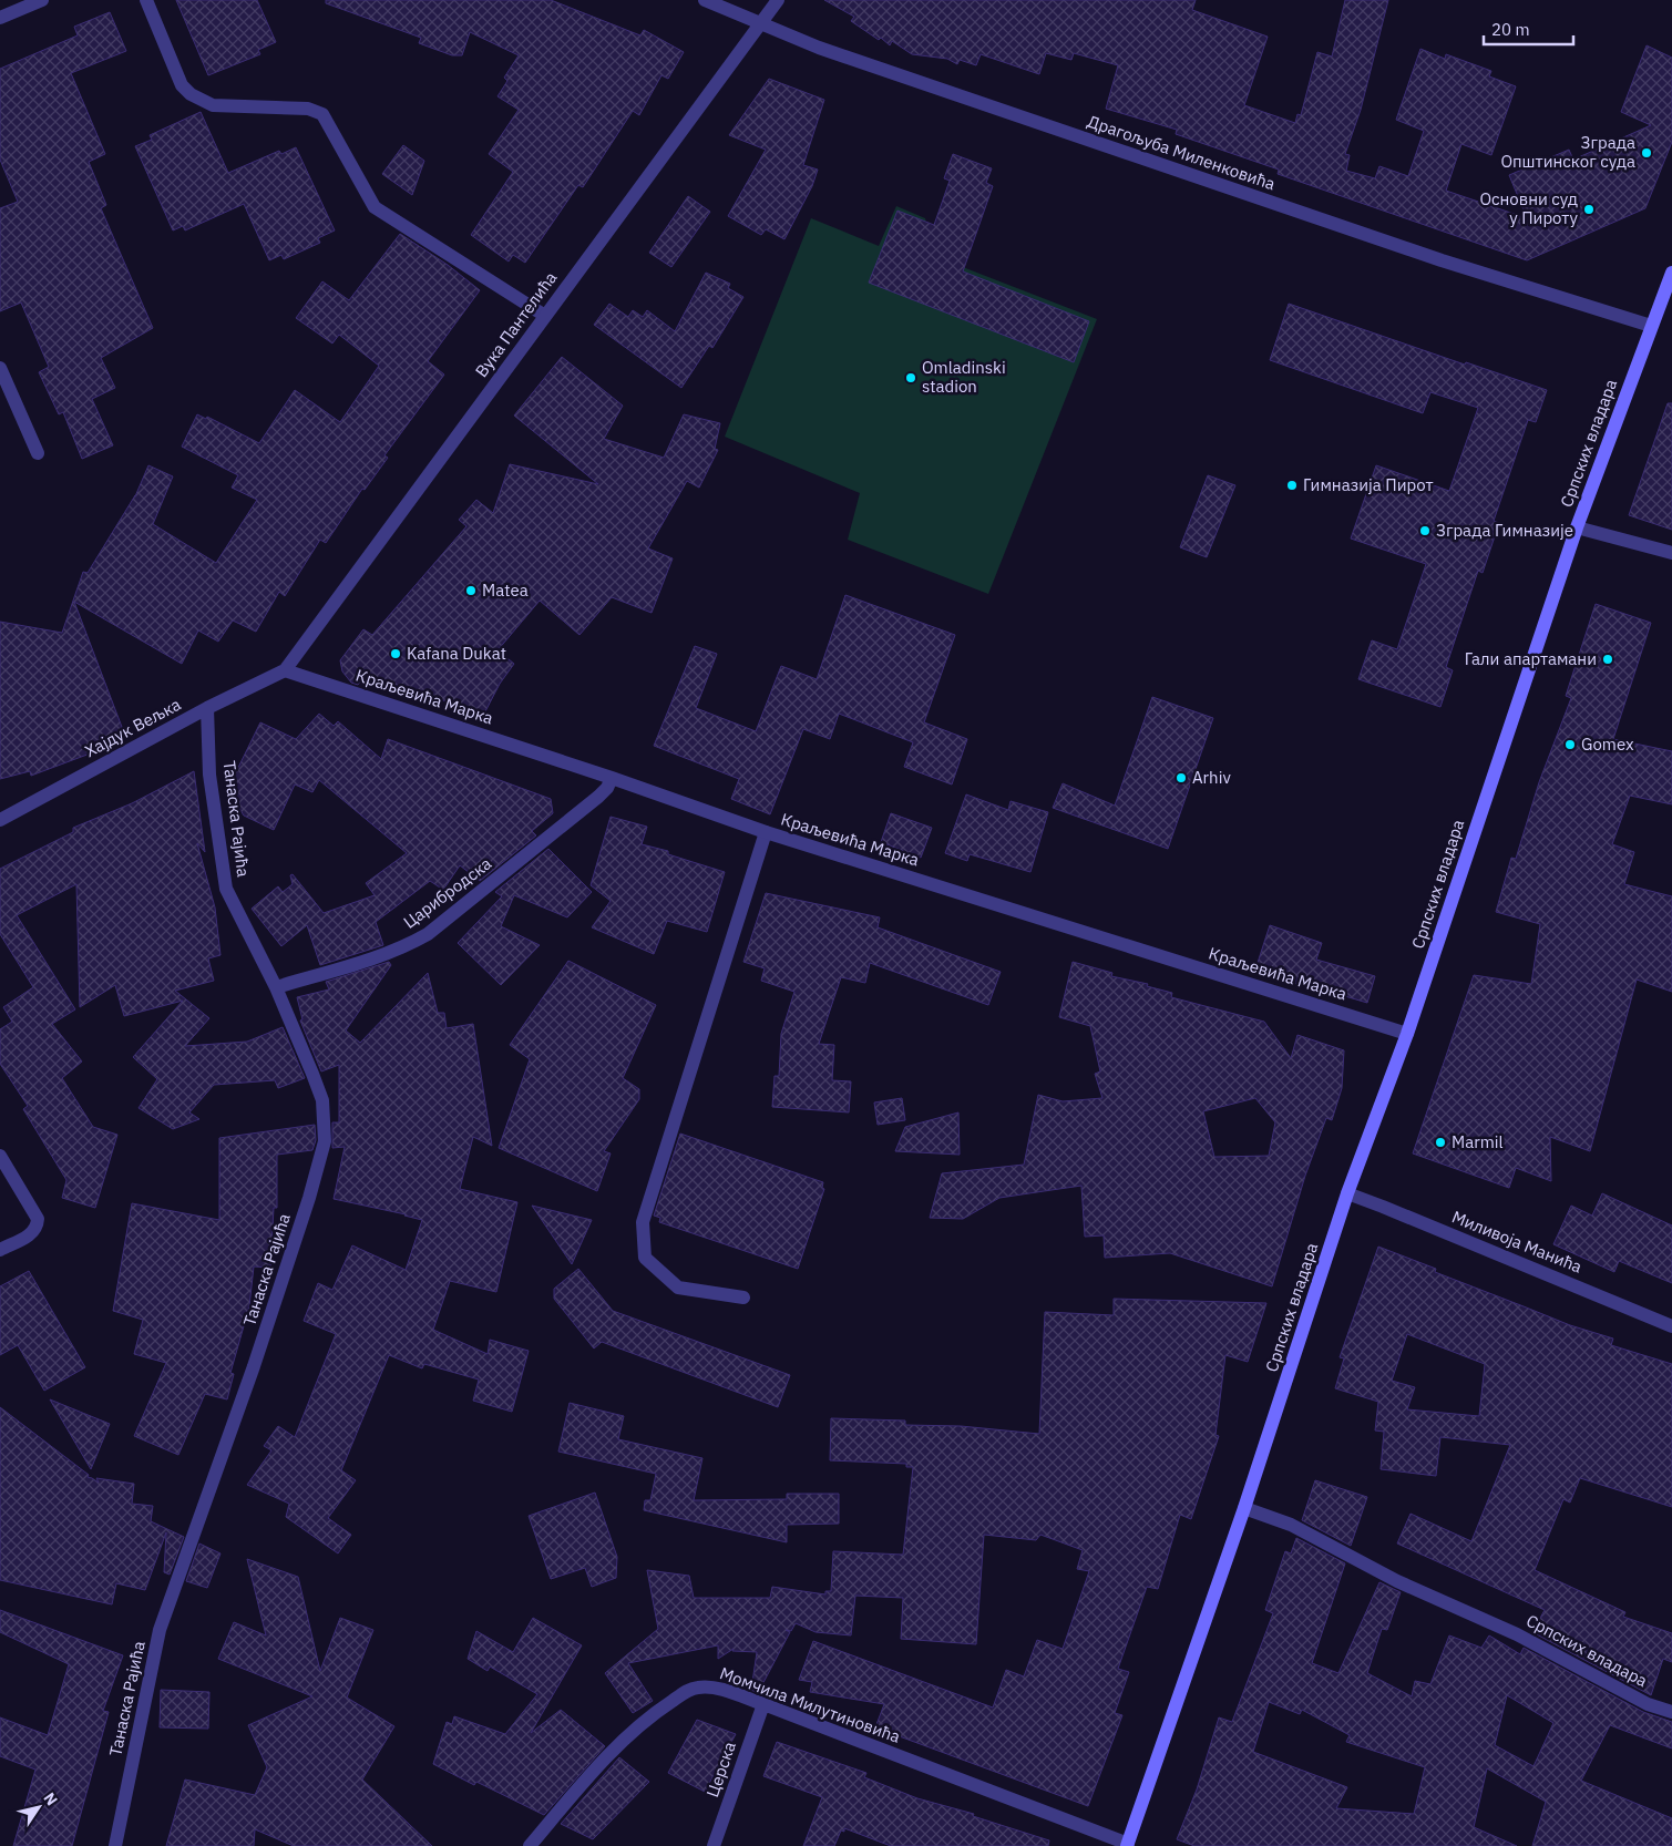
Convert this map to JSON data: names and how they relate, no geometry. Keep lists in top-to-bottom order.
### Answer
{
  "streets": {
    "main road": ["Српских владара"],
    "street": [
      "Драгољуба Миленковића",
      "Вука Пантелића",
      "Краљевића Марка",
      "Хајдук Вељка",
      "Танаска Рајића",
      "Царибродска",
      "Миливоја Манића",
      "Момчила Милутиновића",
      "Церска"
    ]
  },
  "crossings": [
    ["Драгољуба Миленковића", "Вука Пантелића"],
    ["Драгољуба Миленковића", "Српских владара"],
    ["Вука Пантелића", "Краљевића Марка"],
    ["Вука Пантелића", "Хајдук Вељка"],
    ["Српских владара", "Краљевића Марка"],
    ["Српских владара", "Миливоја Манића"],
    ["Српских владара", "Момчила Милутиновића"],
    ["Краљевића Марка", "Хајдук Вељка"],
    ["Краљевића Марка", "Царибродска"],
    ["Хајдук Вељка", "Танаска Рајића"],
    ["Танаска Рајића", "Царибродска"],
    ["Момчила Милутиновића", "Церска"]
  ],
  "places": [
    "Зграда Општинског суда",
    "Основни суд у Пироту",
    "Omladinski stadion",
    "Гимназија Пирот",
    "Зграда Гимназије",
    "Matea",
    "Kafana Dukat",
    "Гали апартамани",
    "Gomex",
    "Arhiv",
    "Marmil"
  ],
  "scale_bar": "20 m",
  "north": "top right"
}
